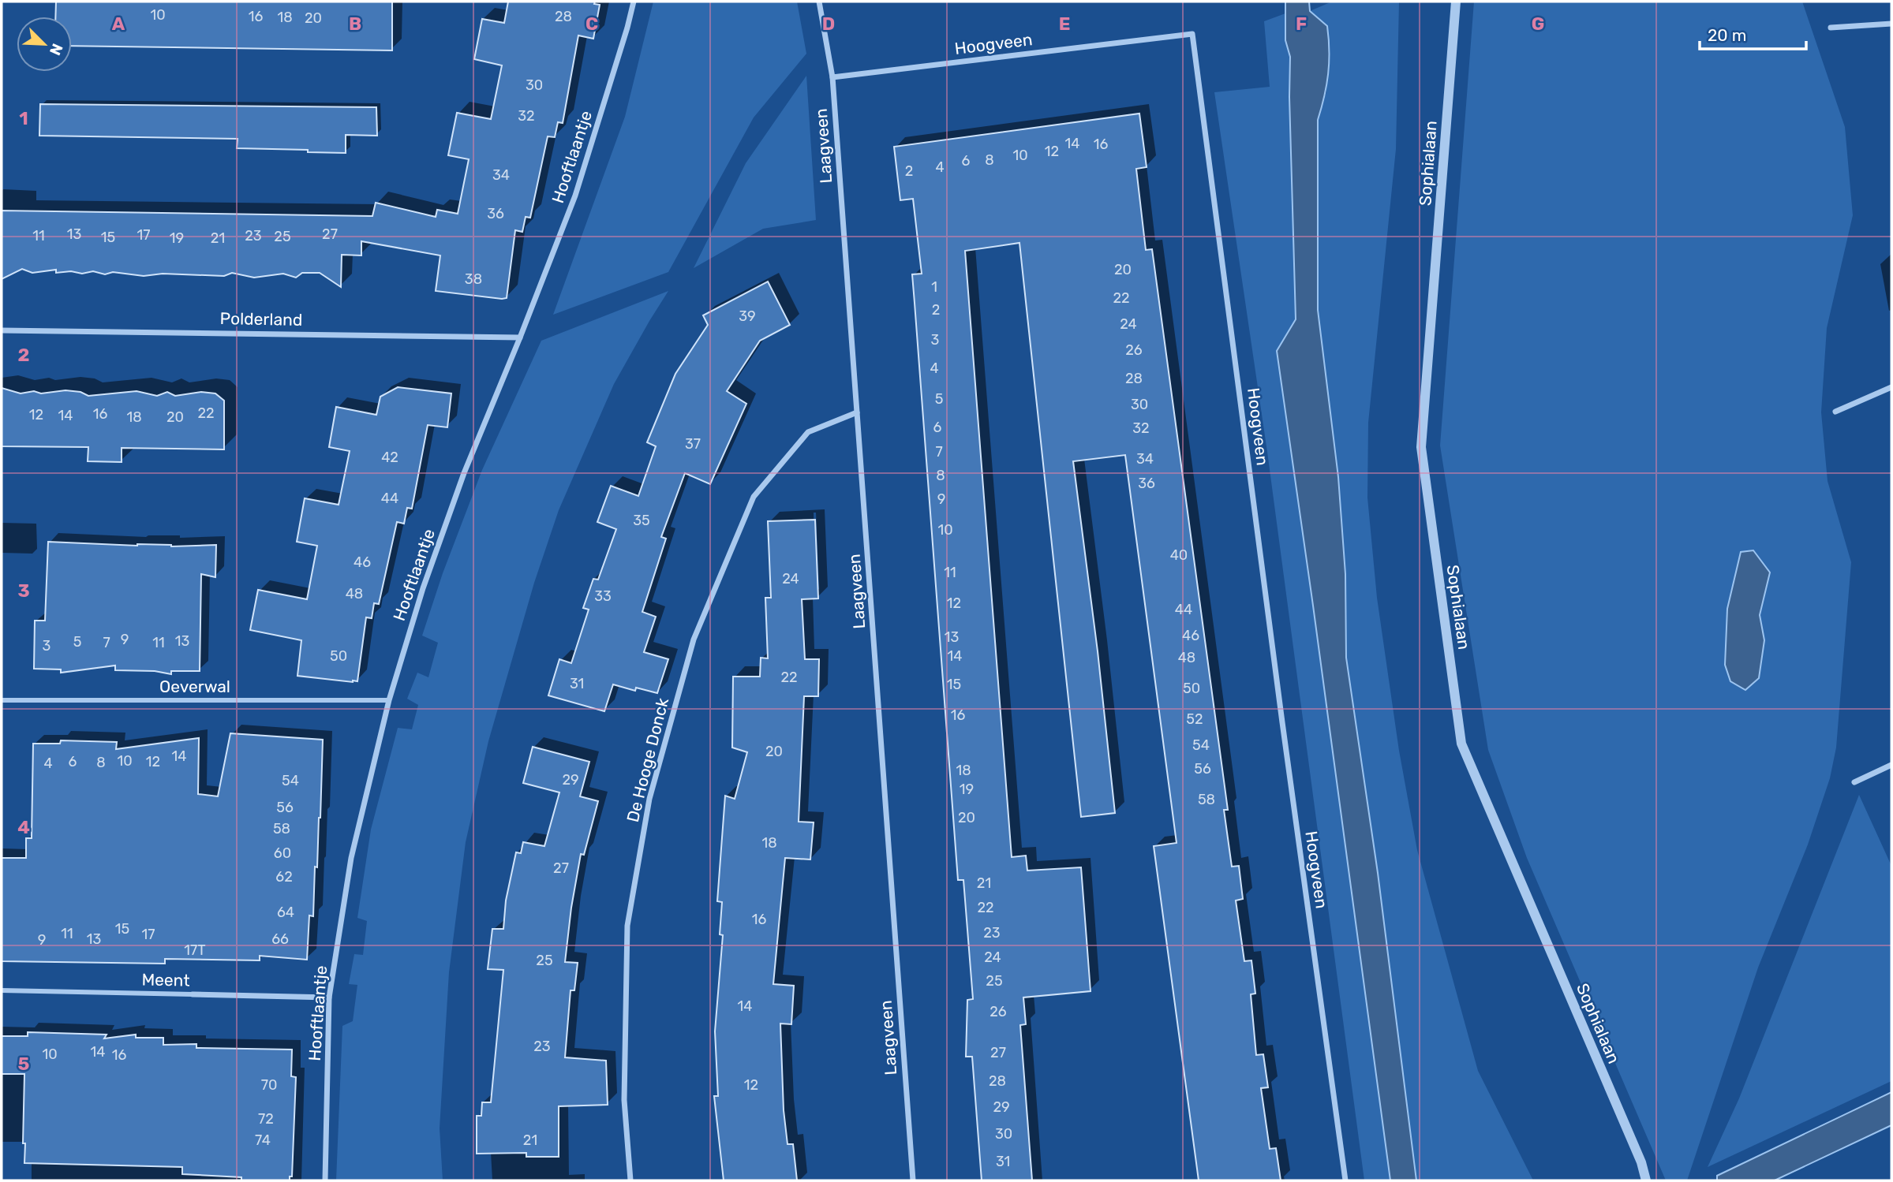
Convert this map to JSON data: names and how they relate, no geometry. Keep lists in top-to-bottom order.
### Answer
{
  "streets": {
    "street": [
      "Hoogveen",
      "Laagveen",
      "Hooftlaantje",
      "Sophialaan",
      "Polderland",
      "Oeverwal",
      "De Hooge Donck",
      "Meent"
    ]
  },
  "crossings": [
    ["Hoogveen", "Laagveen"],
    ["Laagveen", "De Hooge Donck"],
    ["Hooftlaantje", "Polderland"],
    ["Hooftlaantje", "Oeverwal"],
    ["Hooftlaantje", "Meent"]
  ],
  "house_numbers": [
    "10",
    "16",
    "28",
    "18",
    "20",
    "30",
    "32",
    "14",
    "16",
    "12",
    "10",
    "8",
    "6",
    "4",
    "2",
    "34",
    "36",
    "13",
    "27",
    "17",
    "11",
    "23",
    "25",
    "15",
    "19",
    "21",
    "20",
    "38",
    "1",
    "22",
    "2",
    "39",
    "24",
    "3",
    "26",
    "4",
    "28",
    "5",
    "30",
    "22",
    "16",
    "12",
    "14",
    "18",
    "20",
    "6",
    "32",
    "37",
    "7",
    "42",
    "34",
    "8",
    "36",
    "44",
    "9",
    "35",
    "10",
    "40",
    "46",
    "11",
    "24",
    "48",
    "33",
    "12",
    "44",
    "46",
    "13",
    "9",
    "13",
    "5",
    "7",
    "11",
    "3",
    "50",
    "14",
    "48",
    "22",
    "31",
    "15",
    "50",
    "16",
    "52",
    "54",
    "20",
    "14",
    "10",
    "6",
    "12",
    "8",
    "4",
    "56",
    "18",
    "29",
    "54",
    "19",
    "58",
    "56",
    "20",
    "58",
    "18",
    "60",
    "27",
    "62",
    "21",
    "22",
    "64",
    "16",
    "15",
    "23",
    "11",
    "17",
    "13",
    "66",
    "9",
    "17T",
    "24",
    "25",
    "25",
    "14",
    "26",
    "23",
    "14",
    "27",
    "10",
    "16",
    "28",
    "70",
    "12",
    "29",
    "72",
    "30",
    "74",
    "21",
    "31"
  ],
  "scale_bar": "20 m",
  "north": "bottom right",
  "grid": {
    "columns": [
      "A",
      "B",
      "C",
      "D",
      "E",
      "F",
      "G"
    ],
    "rows": [
      "1",
      "2",
      "3",
      "4",
      "5"
    ]
  }
}
